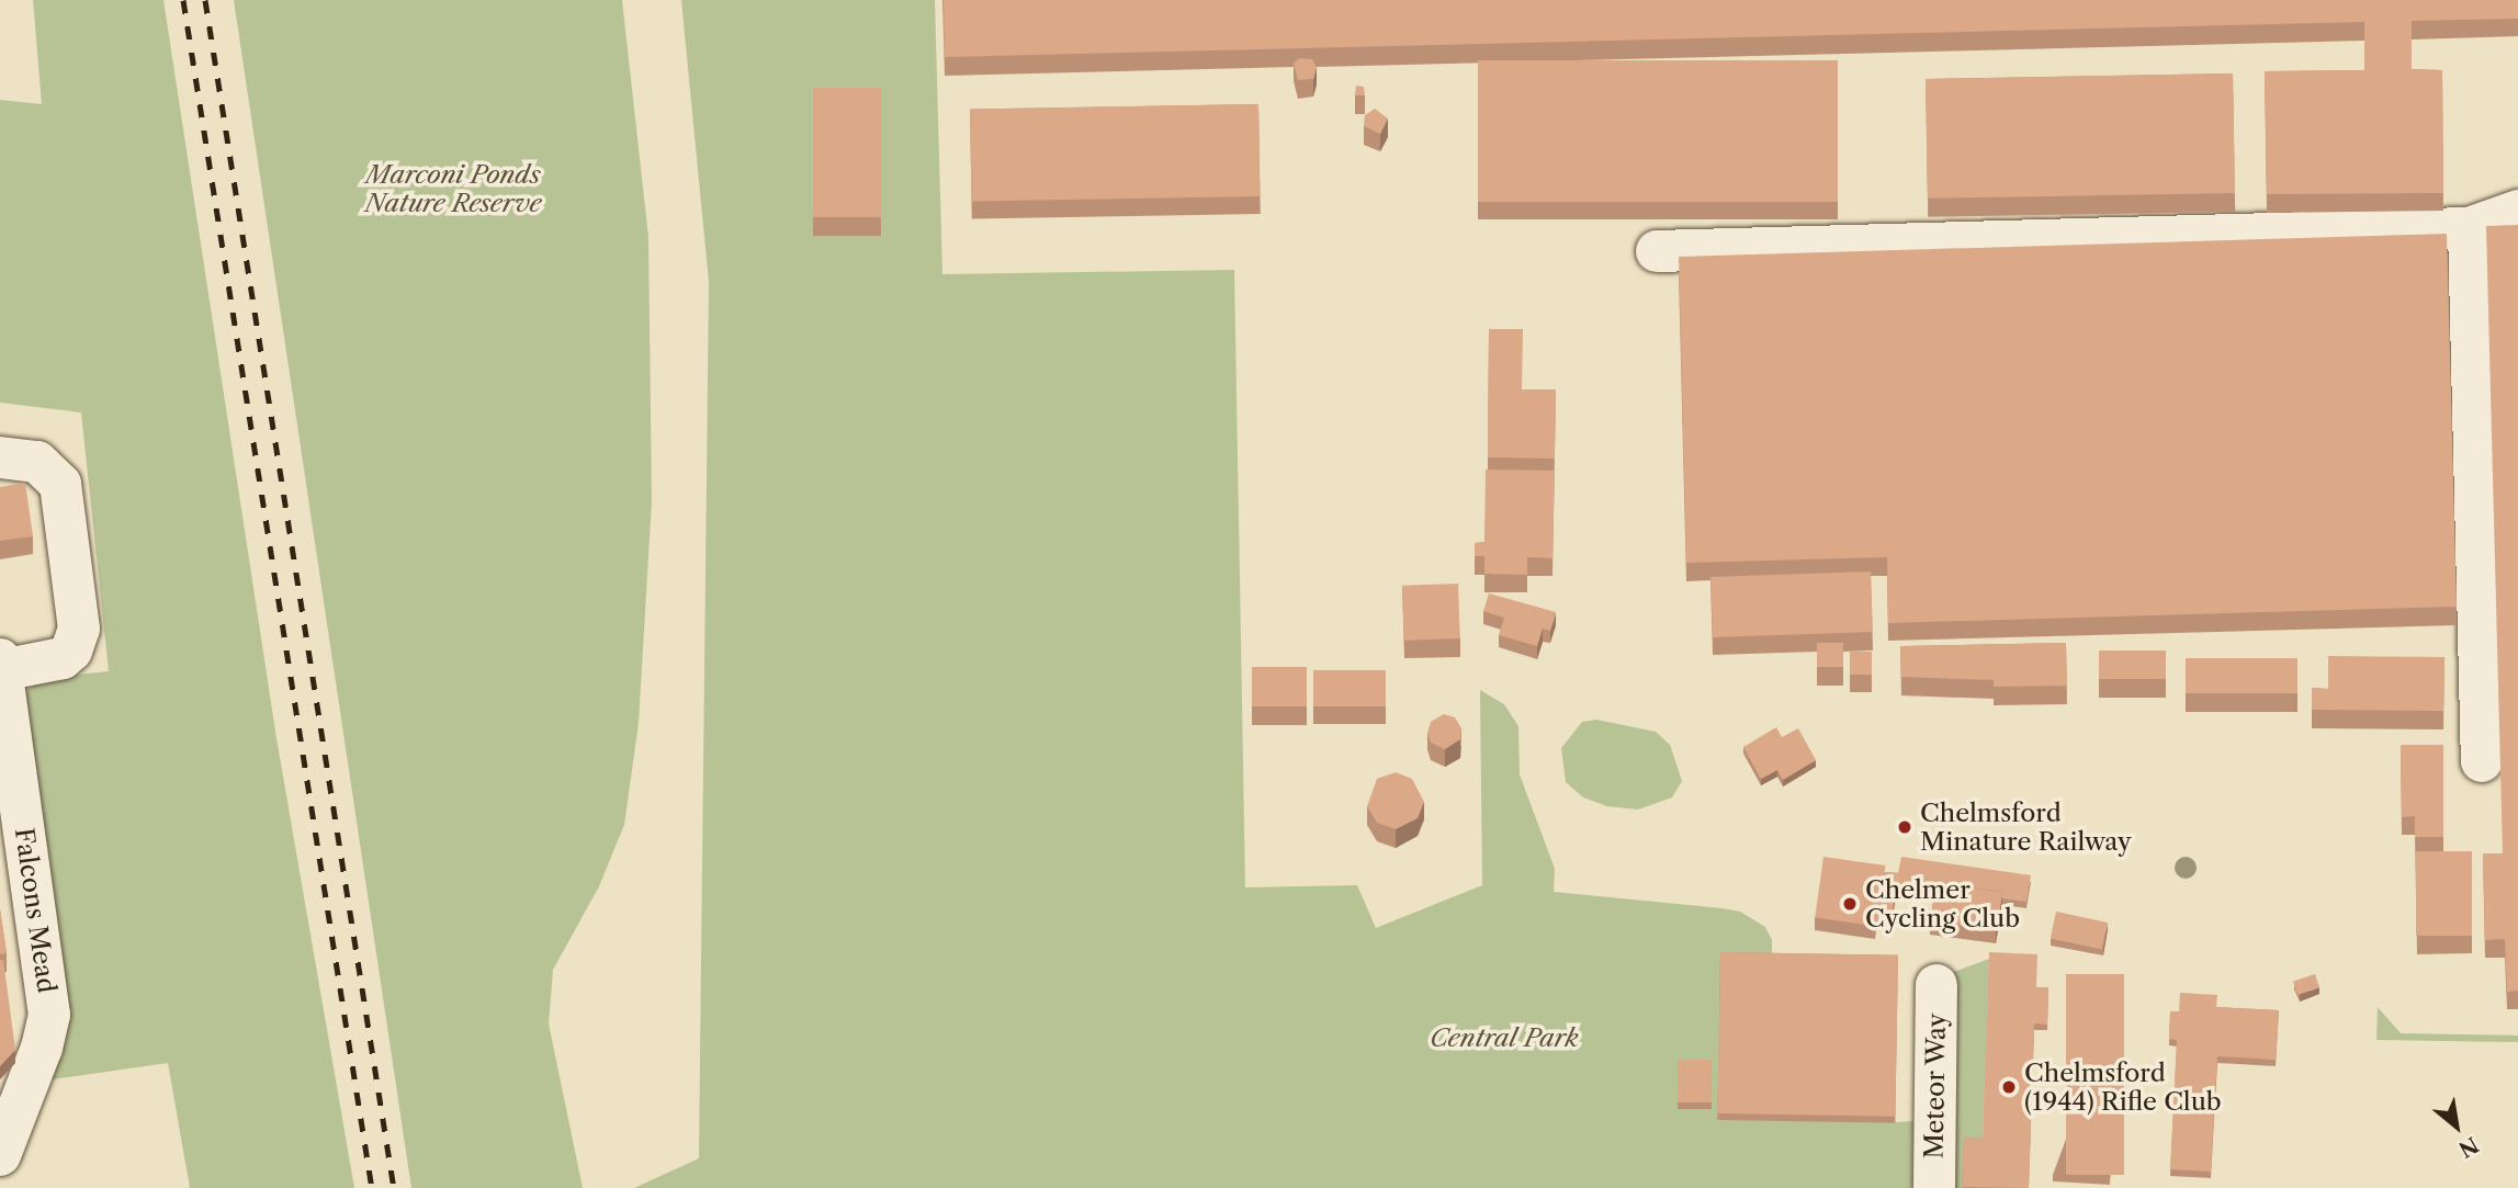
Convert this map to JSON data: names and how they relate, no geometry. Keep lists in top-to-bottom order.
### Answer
{
  "streets": {
    "street": ["Falcons Mead", "Meteor Way"]
  },
  "parks": ["Marconi Ponds Nature Reserve", "Central Park"],
  "places": ["Chelmsford Minature Railway", "Chelmer Cycling Club", "Chelmsford (1944) Rifle Club"],
  "north": "bottom right"
}
